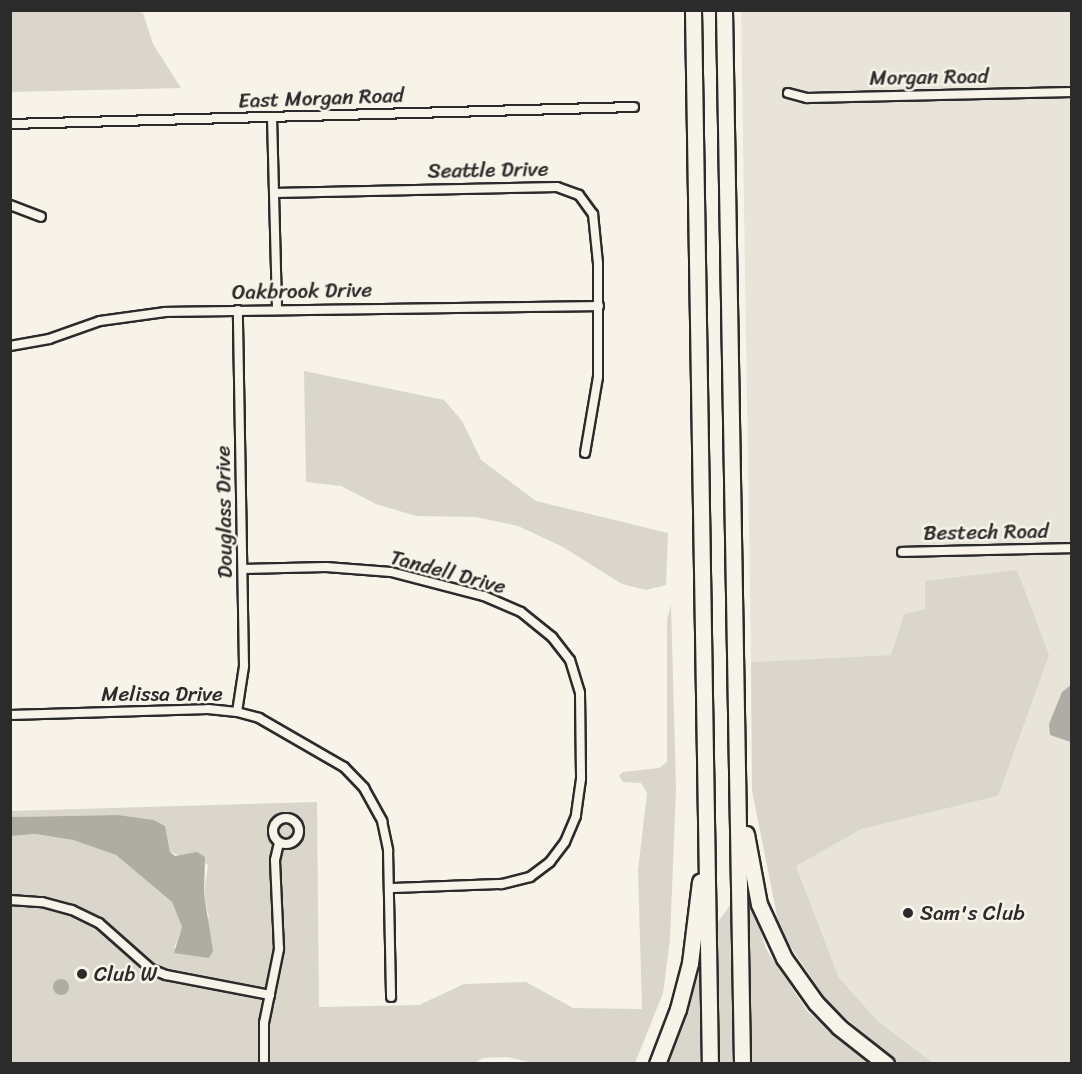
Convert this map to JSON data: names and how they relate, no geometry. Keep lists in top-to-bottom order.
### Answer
{
  "streets": {
    "street": [
      "Morgan Road",
      "East Morgan Road",
      "Seattle Drive",
      "Oakbrook Drive",
      "Douglass Drive",
      "Bestech Road",
      "Tandell Drive",
      "Melissa Drive"
    ]
  },
  "crossings": [
    ["Seattle Drive", "Oakbrook Drive"],
    ["Oakbrook Drive", "Douglass Drive"],
    ["Douglass Drive", "Tandell Drive"],
    ["Douglass Drive", "Melissa Drive"],
    ["Tandell Drive", "Melissa Drive"]
  ],
  "places": ["Sam's Club", "Club W"]
}
